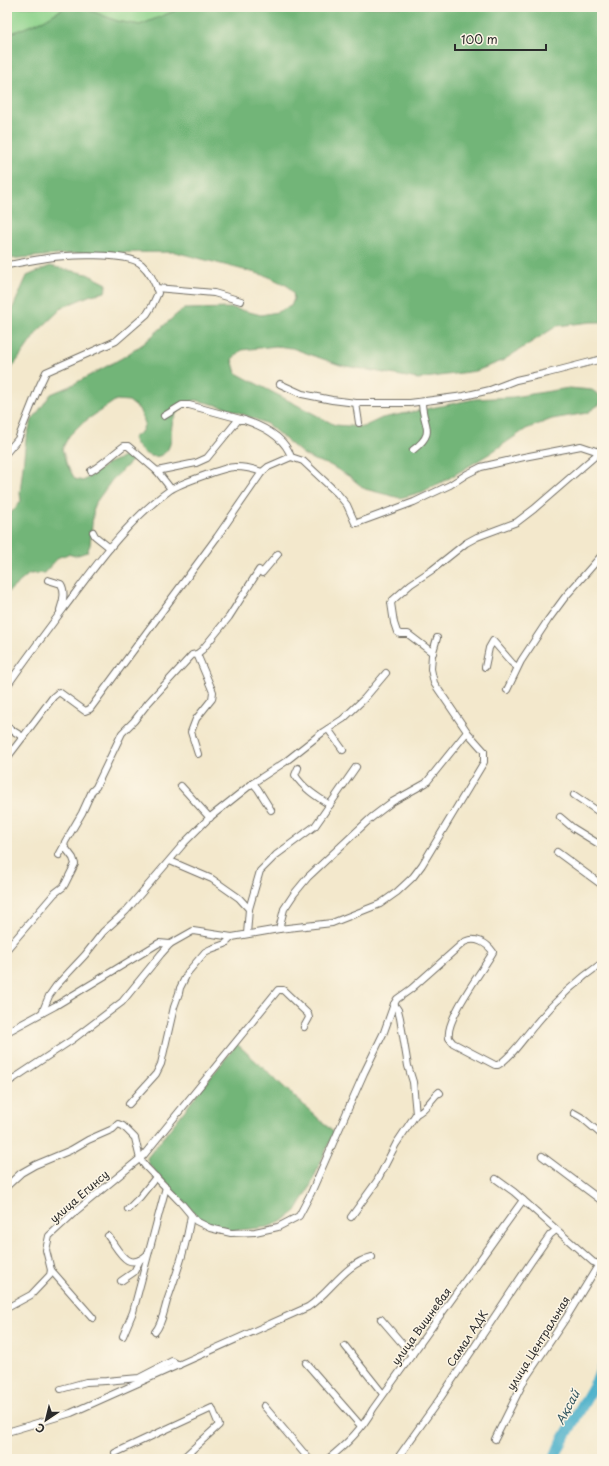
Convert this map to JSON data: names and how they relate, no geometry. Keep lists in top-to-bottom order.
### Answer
{
  "streets": {
    "street": [
      "улица Егинсу",
      "улица Вишневая",
      "Самал АДК",
      "улица Центральная"
    ]
  },
  "water": ["Ақсай"],
  "scale_bar": "100 m",
  "north": "bottom left"
}
